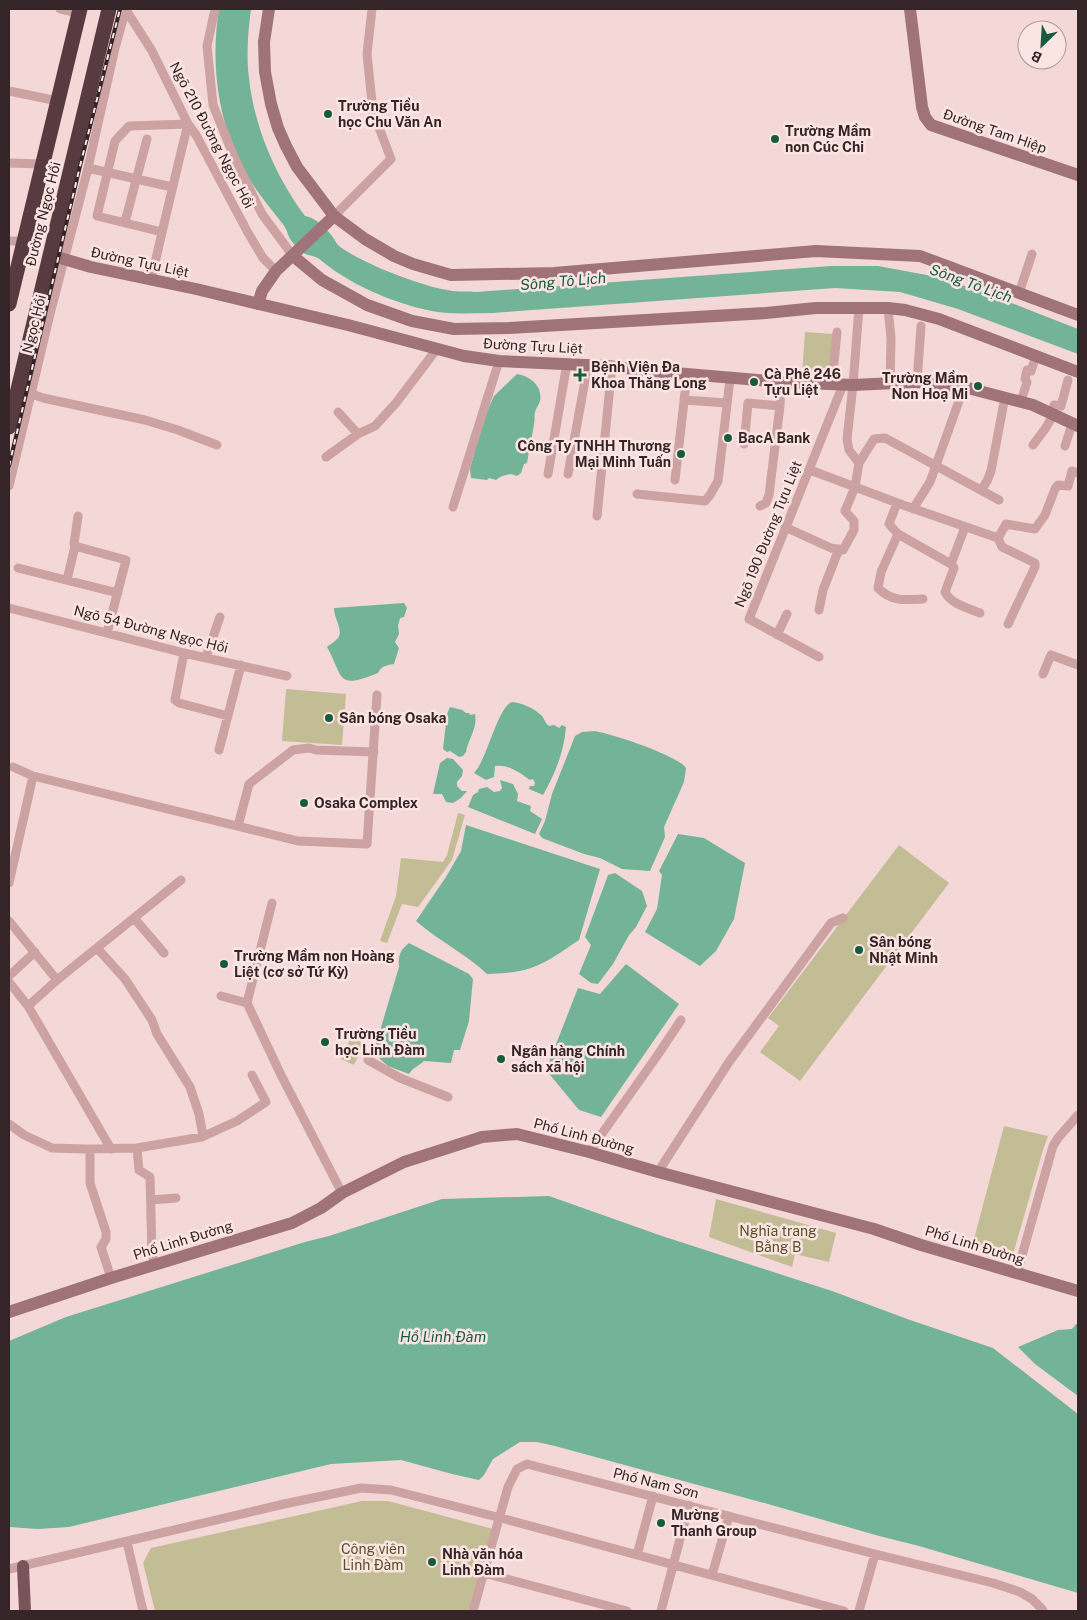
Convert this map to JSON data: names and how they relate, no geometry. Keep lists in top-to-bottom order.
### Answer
{
  "streets": {
    "highway": ["Đường Ngọc Hồi"],
    "street": [
      "Đường Tam Hiệp",
      "Ngõ 210 Đường Ngọc Hồi",
      "Đường Tựu Liệt",
      "Ngõ 190 Đường Tựu Liệt",
      "Ngõ 54 Đường Ngọc Hồi",
      "Phố Linh Đường",
      "Phố Nam Sơn"
    ]
  },
  "crossings": [
    ["Đường Ngọc Hồi", "Đường Tựu Liệt"],
    ["Đường Tựu Liệt", "Ngõ 190 Đường Tựu Liệt"]
  ],
  "water": ["Sông Tô Lịch", "Hồ Linh Đàm"],
  "parks": ["Nghĩa trang Bằng B", "Công viên Linh Đàm"],
  "places": {
    "other": [
      "Trường Tiểu học Chu Văn An",
      "Trường Mầm non Cúc Chi",
      "Cà Phê 246 Tựu Liệt",
      "Trường Mầm Non Hoạ Mi",
      "BacA Bank",
      "Công Ty TNHH Thương Mại Minh Tuấn",
      "Sân bóng Osaka",
      "Osaka Complex",
      "Sân bóng Nhật Minh",
      "Trường Mầm non Hoàng Liệt (cơ sở Tứ Kỳ)",
      "Trường Tiểu học Linh Đàm",
      "Ngân hàng Chính sách xã hội",
      "Mường Thanh Group",
      "Nhà văn hóa Linh Đàm"
    ],
    "health": ["Bệnh Viện Đa Khoa Thăng Long"]
  },
  "north": "bottom left"
}
